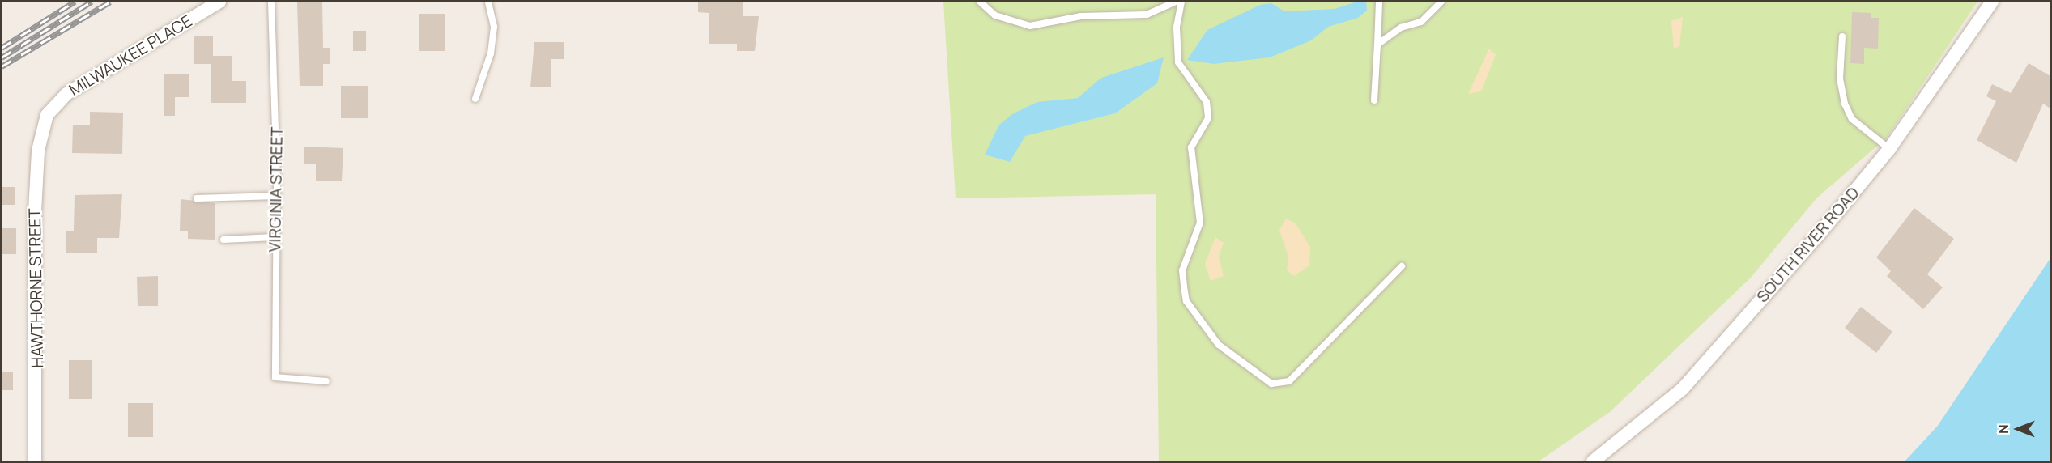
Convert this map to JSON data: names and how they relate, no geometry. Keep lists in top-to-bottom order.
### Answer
{
  "streets": {
    "street": ["MILWAUKEE PLACE", "SOUTH RIVER ROAD", "HAWTHORNE STREET"],
    "lane": ["VIRGINIA STREET"]
  },
  "crossings": [
    ["MILWAUKEE PLACE", "HAWTHORNE STREET"]
  ],
  "north": "left"
}
